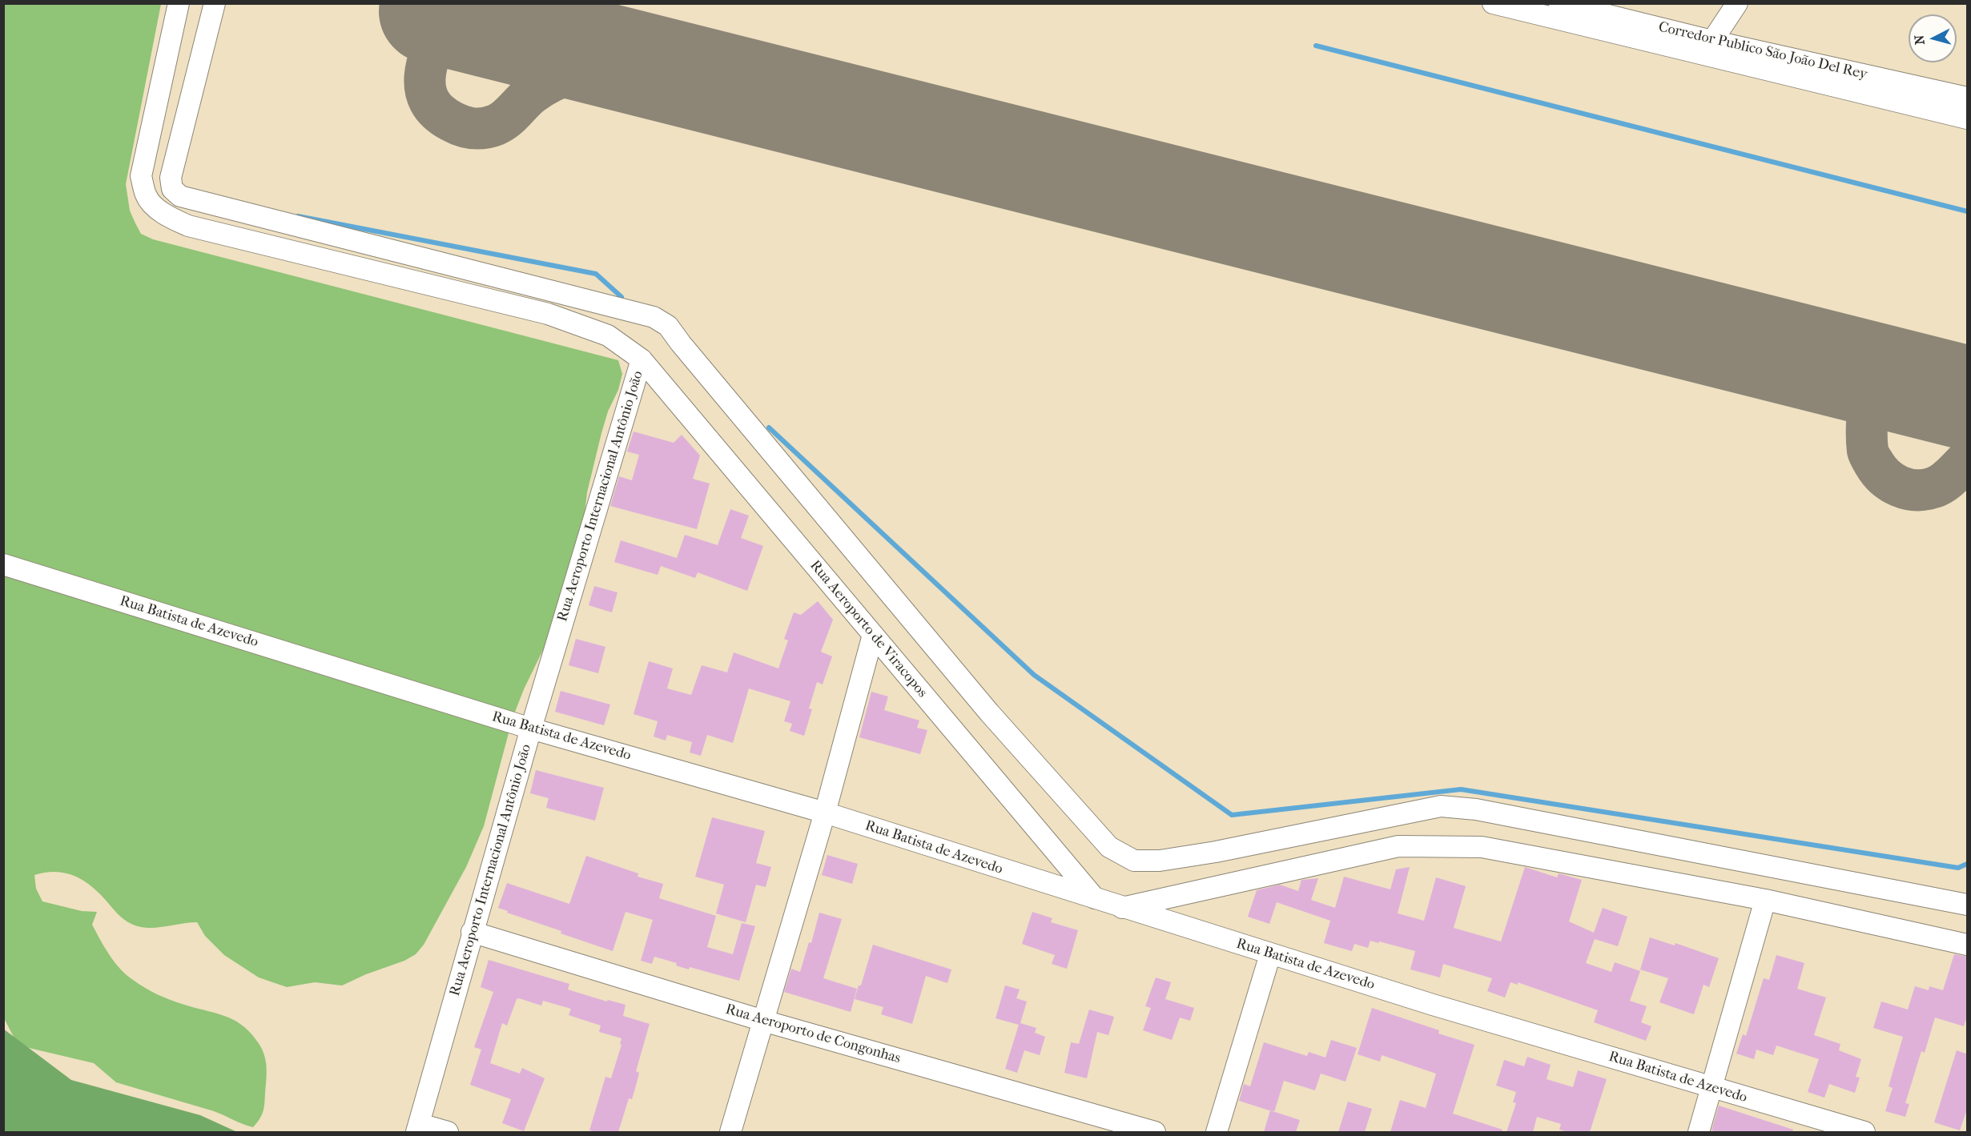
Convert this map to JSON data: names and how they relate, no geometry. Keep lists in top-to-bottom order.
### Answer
{
  "streets": {
    "street": [
      "Corredor Publico São João Del Rey",
      "Rua Aeroporto Internacional Antônio João",
      "Rua Batista de Azevedo",
      "Rua Aeroporto de Viracopos",
      "Rua Aeroporto de Congonhas"
    ]
  },
  "crossings": [
    ["Rua Aeroporto Internacional Antônio João", "Rua Batista de Azevedo"],
    ["Rua Aeroporto Internacional Antônio João", "Rua Aeroporto de Viracopos"],
    ["Rua Aeroporto Internacional Antônio João", "Rua Aeroporto de Congonhas"],
    ["Rua Batista de Azevedo", "Rua Aeroporto de Viracopos"]
  ],
  "north": "left"
}
